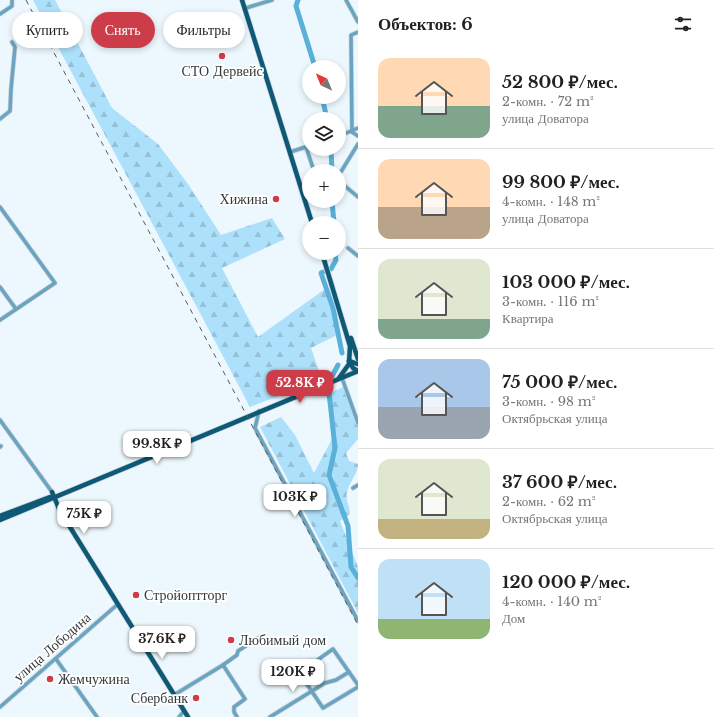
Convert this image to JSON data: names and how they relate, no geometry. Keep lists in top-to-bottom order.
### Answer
{
  "streets": {
    "street": ["улица Лободина"]
  },
  "places": [
    "СТО Дервейс",
    "Хижина",
    "Стройоптторг",
    "Любимый дом",
    "Жемчужина",
    "Сбербанк"
  ],
  "north": "top left",
  "page": {
    "heading": "Объектов: 6",
    "chip": ["Купить", "Снять", "Фильтры"],
    "list": [
      {
        "name": "52 800 ₽/мес.",
        "note": "2-комн. · 72 m² · улица Доватора"
      },
      {
        "name": "99 800 ₽/мес.",
        "note": "4-комн. · 148 m² · улица Доватора"
      },
      {
        "name": "103 000 ₽/мес.",
        "note": "3-комн. · 116 m² · Квартира"
      },
      {
        "name": "75 000 ₽/мес.",
        "note": "3-комн. · 98 m² · Октябрьская улица"
      },
      {
        "name": "37 600 ₽/мес.",
        "note": "2-комн. · 62 m² · Октябрьская улица"
      },
      {
        "name": "120 000 ₽/мес.",
        "note": "4-комн. · 140 m² · Дом"
      }
    ],
    "map_buttons": ["+", "−"],
    "price": [
      "52.8K ₽",
      "99.8K ₽",
      "103K ₽",
      "75K ₽",
      "37.6K ₽",
      "120K ₽"
    ]
  }
}
